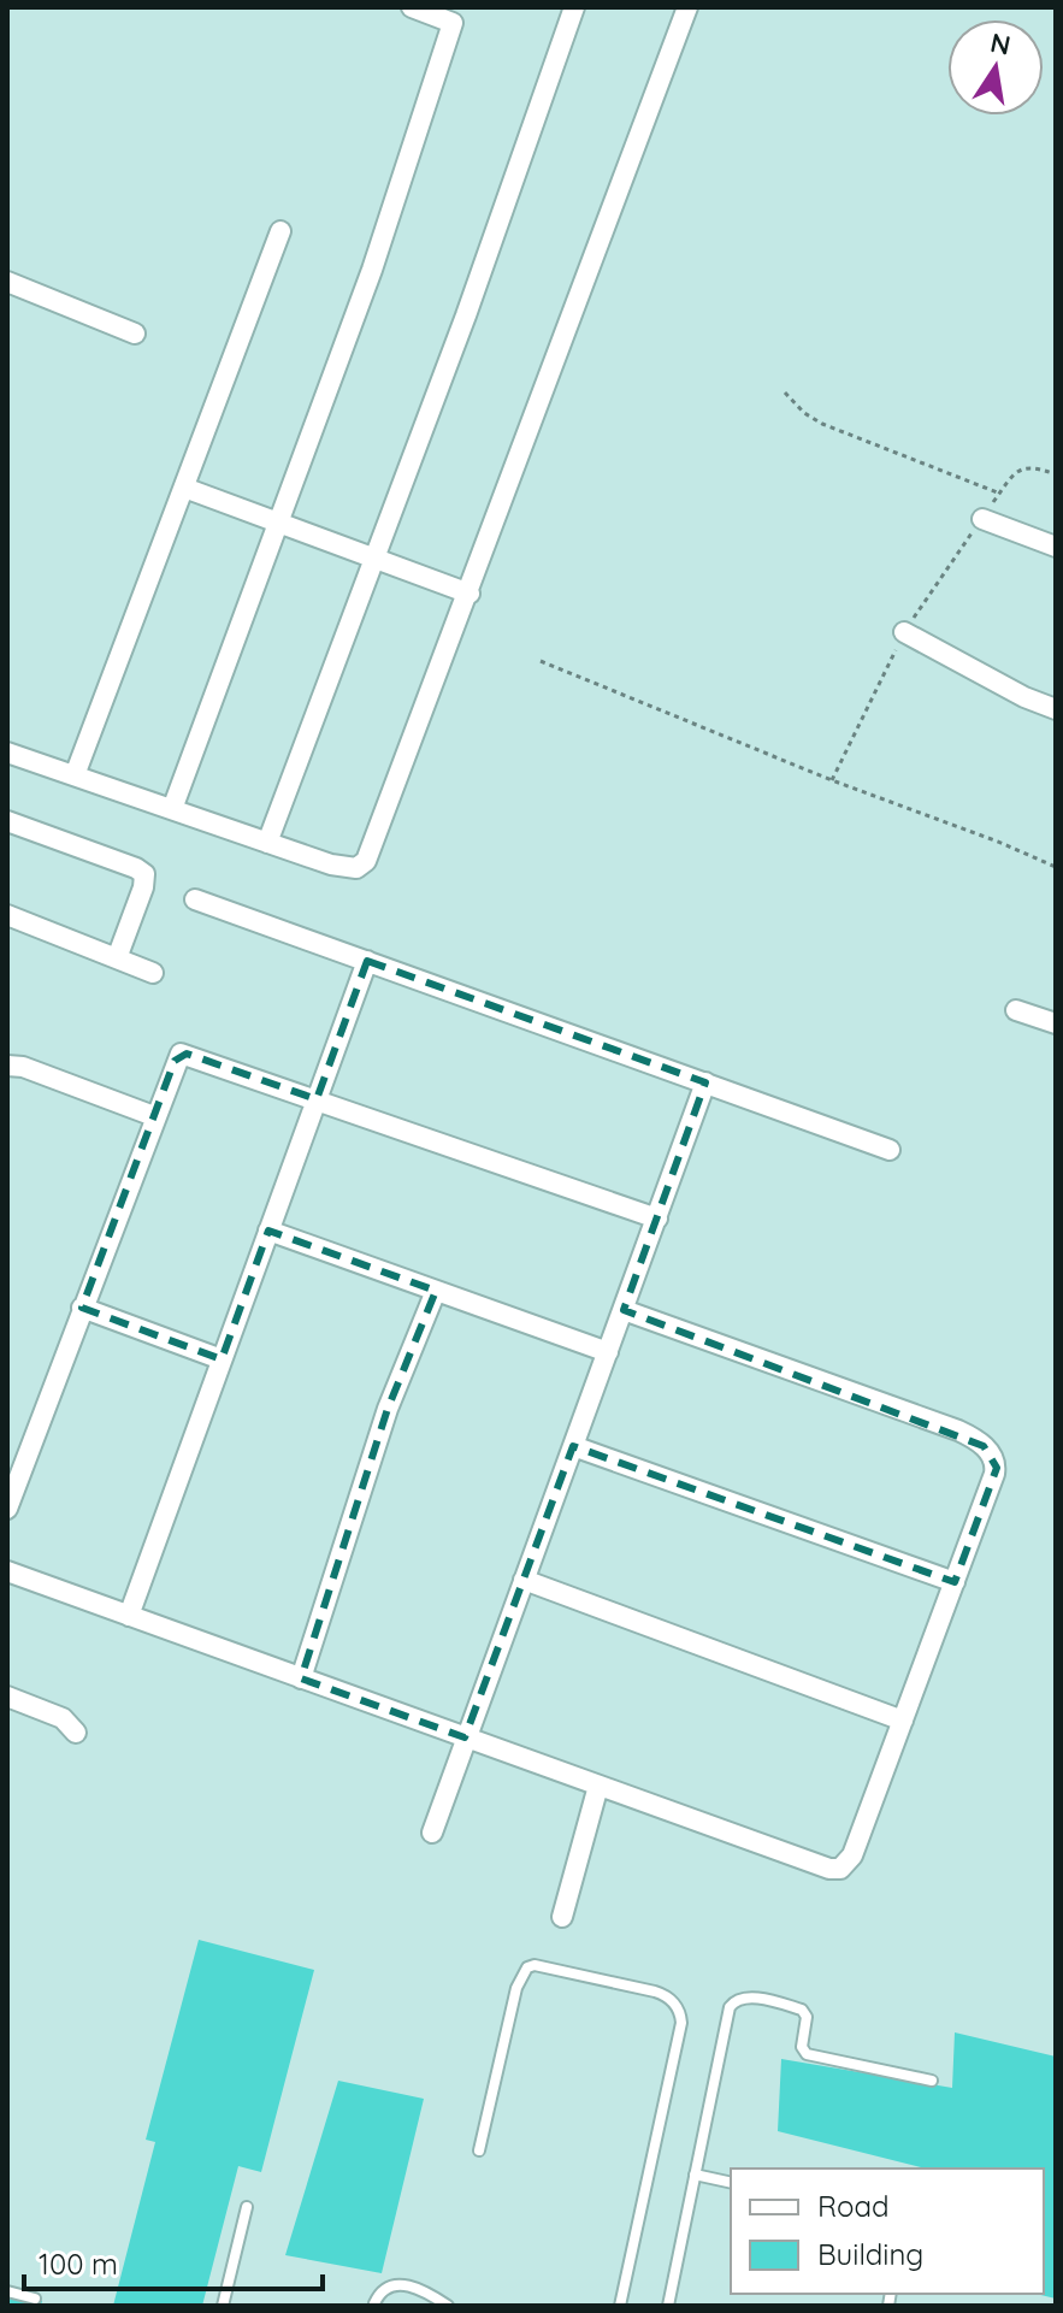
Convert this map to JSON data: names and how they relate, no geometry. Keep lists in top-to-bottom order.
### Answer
{
  "legend": ["Road", "Building"],
  "scale_bar": "100 m",
  "north": "top"
}
